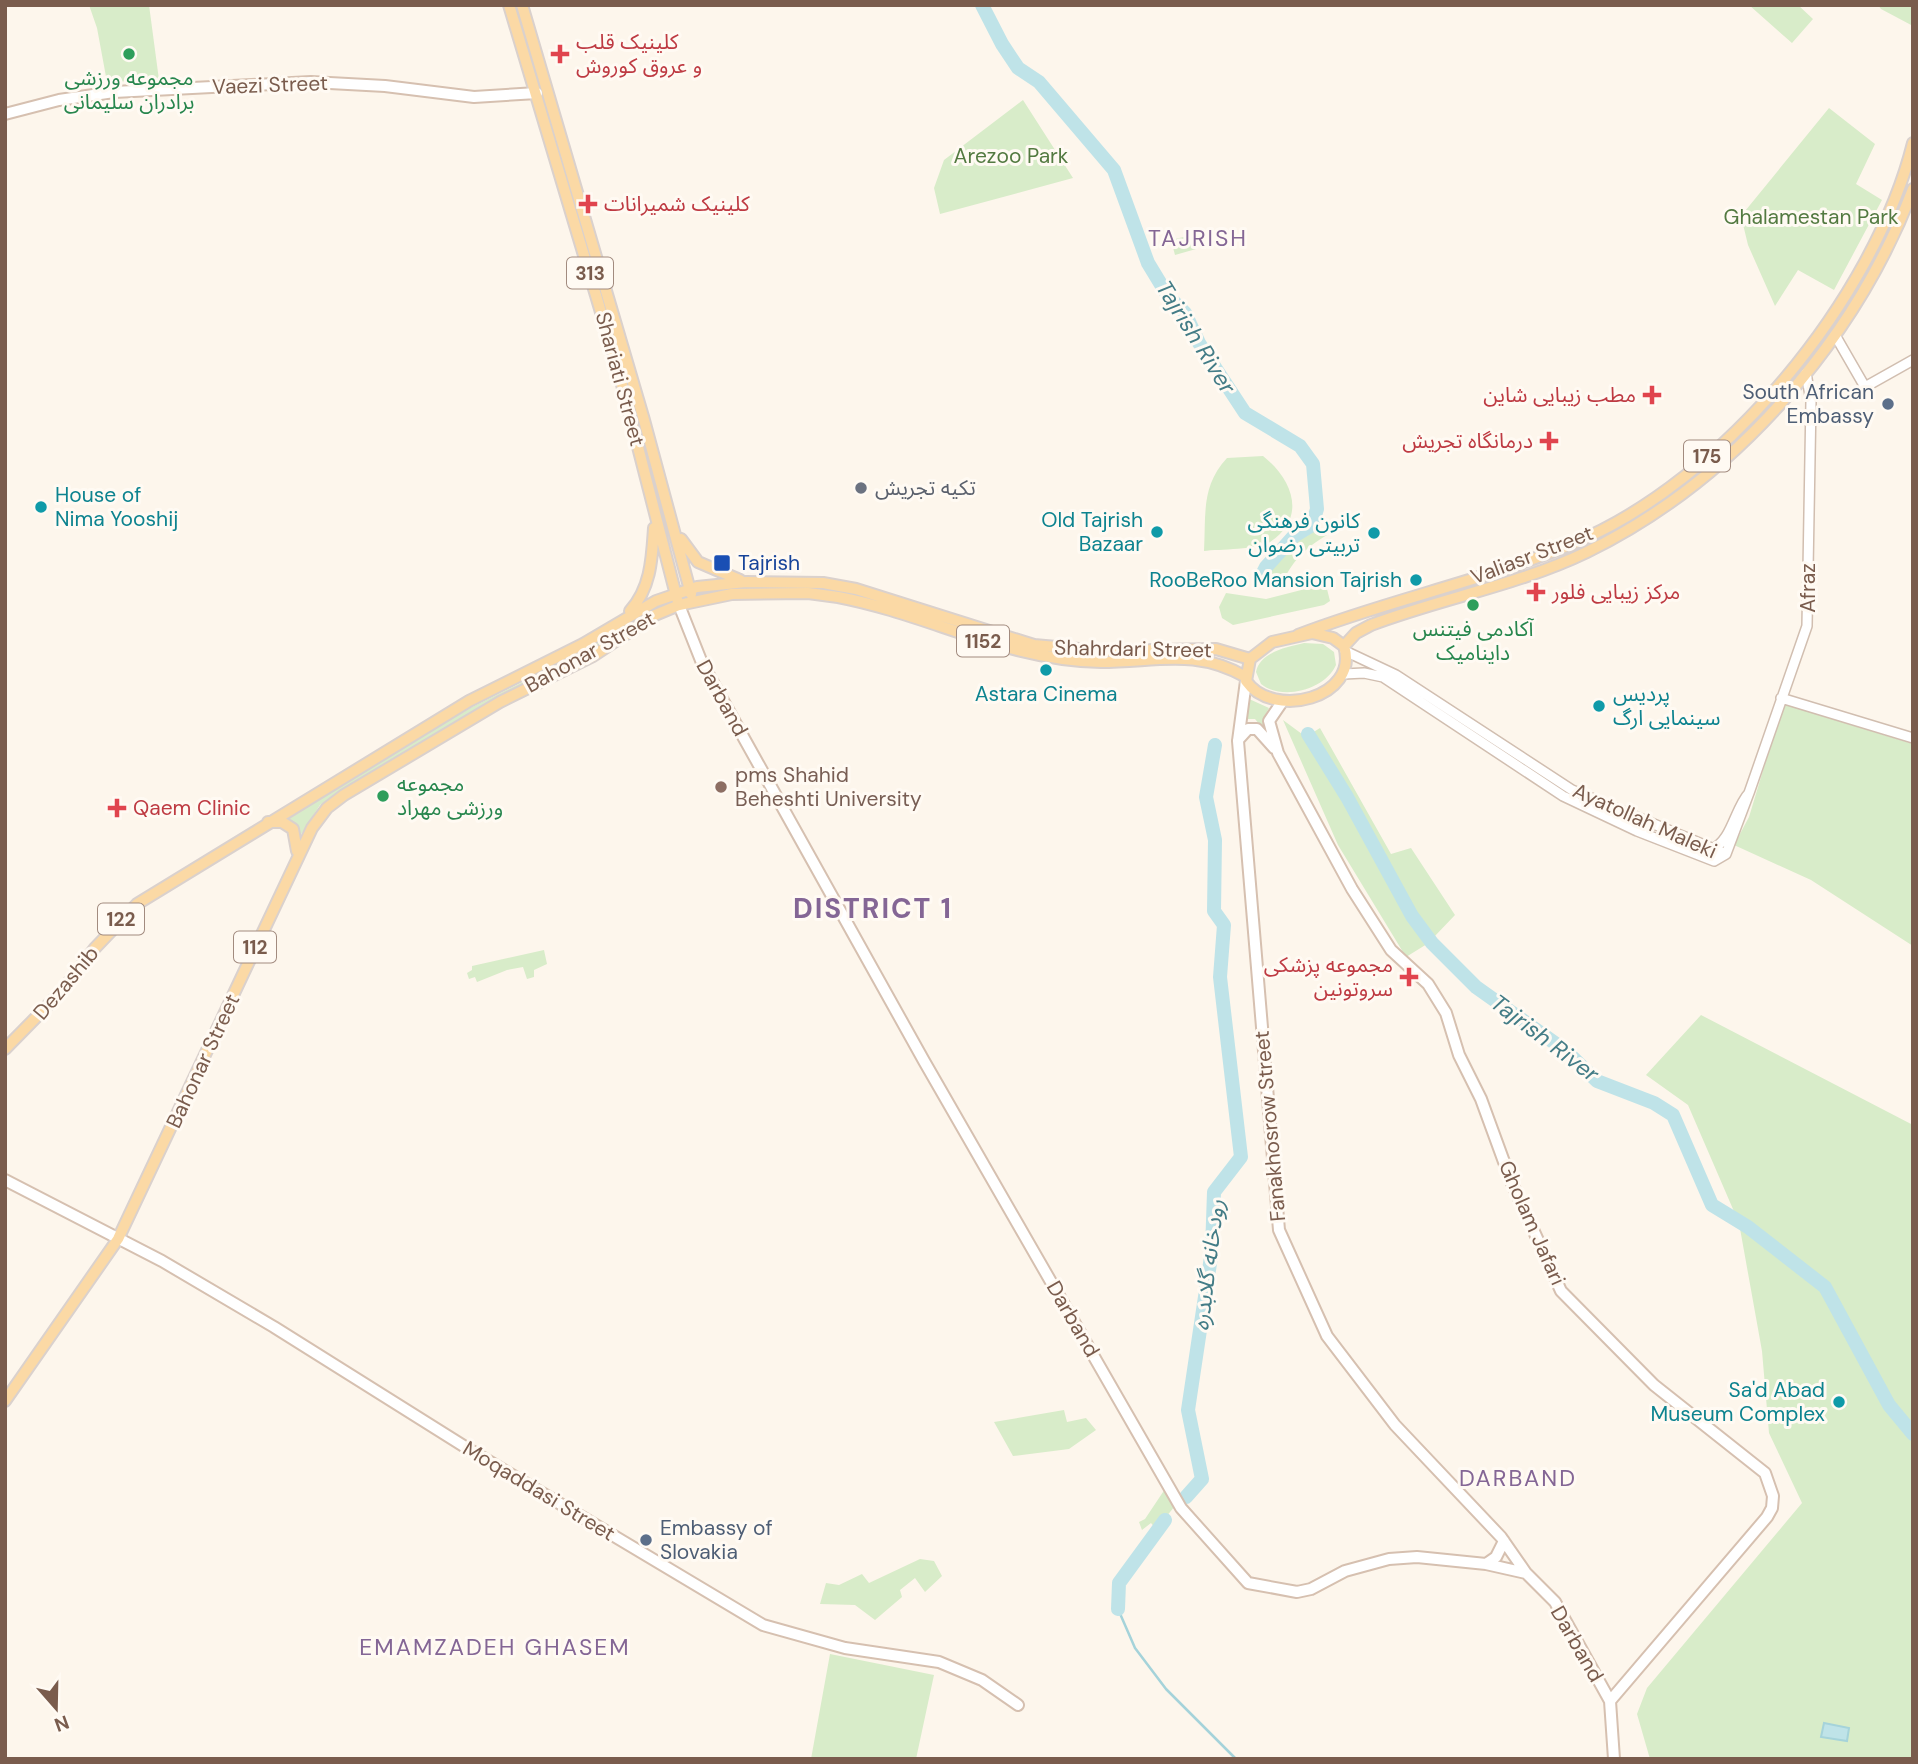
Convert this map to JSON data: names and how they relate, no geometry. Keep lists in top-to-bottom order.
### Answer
{
  "streets": {
    "main road": [
      "Vaezi Street",
      "313",
      "Shariati Street",
      "175",
      "Valiasr Street",
      "1152",
      "Shahrdari Street",
      "Bahonar Street",
      "Darband",
      "122",
      "112",
      "Dezashib",
      "Fanakhosrow Street",
      "Gholam Jafari",
      "Moqaddasi Street"
    ],
    "street": ["Afraz", "Ayatollah Maleki"]
  },
  "crossings": [
    ["Vaezi Street", "Shariati Street"],
    ["Shariati Street", "1152"],
    ["Shariati Street", "Shahrdari Street"],
    ["Shariati Street", "Bahonar Street"],
    ["Shariati Street", "Darband"],
    ["Valiasr Street", "Afraz"],
    ["Valiasr Street", "Shahrdari Street"],
    ["Valiasr Street", "Ayatollah Maleki"],
    ["Valiasr Street", "Fanakhosrow Street"],
    ["Valiasr Street", "Gholam Jafari"],
    ["1152", "Shahrdari Street"],
    ["1152", "Bahonar Street"],
    ["1152", "Darband"],
    ["Shahrdari Street", "Ayatollah Maleki"],
    ["Shahrdari Street", "Fanakhosrow Street"],
    ["Shahrdari Street", "Gholam Jafari"],
    ["Bahonar Street", "Darband"],
    ["Bahonar Street", "Dezashib"],
    ["Bahonar Street", "Moqaddasi Street"],
    ["Darband", "Fanakhosrow Street"],
    ["Darband", "Gholam Jafari"],
    ["Ayatollah Maleki", "Fanakhosrow Street"],
    ["Ayatollah Maleki", "Gholam Jafari"],
    ["Fanakhosrow Street", "Gholam Jafari"]
  ],
  "districts": [
    "TAJRISH",
    "DISTRICT 1",
    "DARBAND",
    "EMAMZADEH GHASEM"
  ],
  "water": ["Tajrish River", "رودخانه گلابدره"],
  "parks": ["Arezoo Park", "Ghalamestan Park"],
  "places": {
    "other": [
      "مجموعه ورزشی برادران سلیمانی",
      "South African Embassy",
      "تکیه تجریش",
      "House of Nima Yooshij",
      "Old Tajrish Bazaar",
      "کانون فرهنگی تربیتی رضوان",
      "RooBeRoo Mansion Tajrish",
      "آکادمی فیتنس داینامیک",
      "Astara Cinema",
      "پردیس سینمایی ارگ",
      "pms Shahid Beheshti University",
      "مجموعه ورزشی مهراد",
      "Sa'd Abad Museum Complex",
      "Embassy of Slovakia"
    ],
    "health": [
      "کلینیک قلب و عروق کوروش",
      "کلینیک شمیرانات",
      "مطب زیبایی شاین",
      "درمانگاه تجریش",
      "مرکز زیبایی فلور",
      "Qaem Clinic",
      "مجموعه پزشکی سروتونین"
    ],
    "transit": ["Tajrish"]
  },
  "north": "bottom"
}
